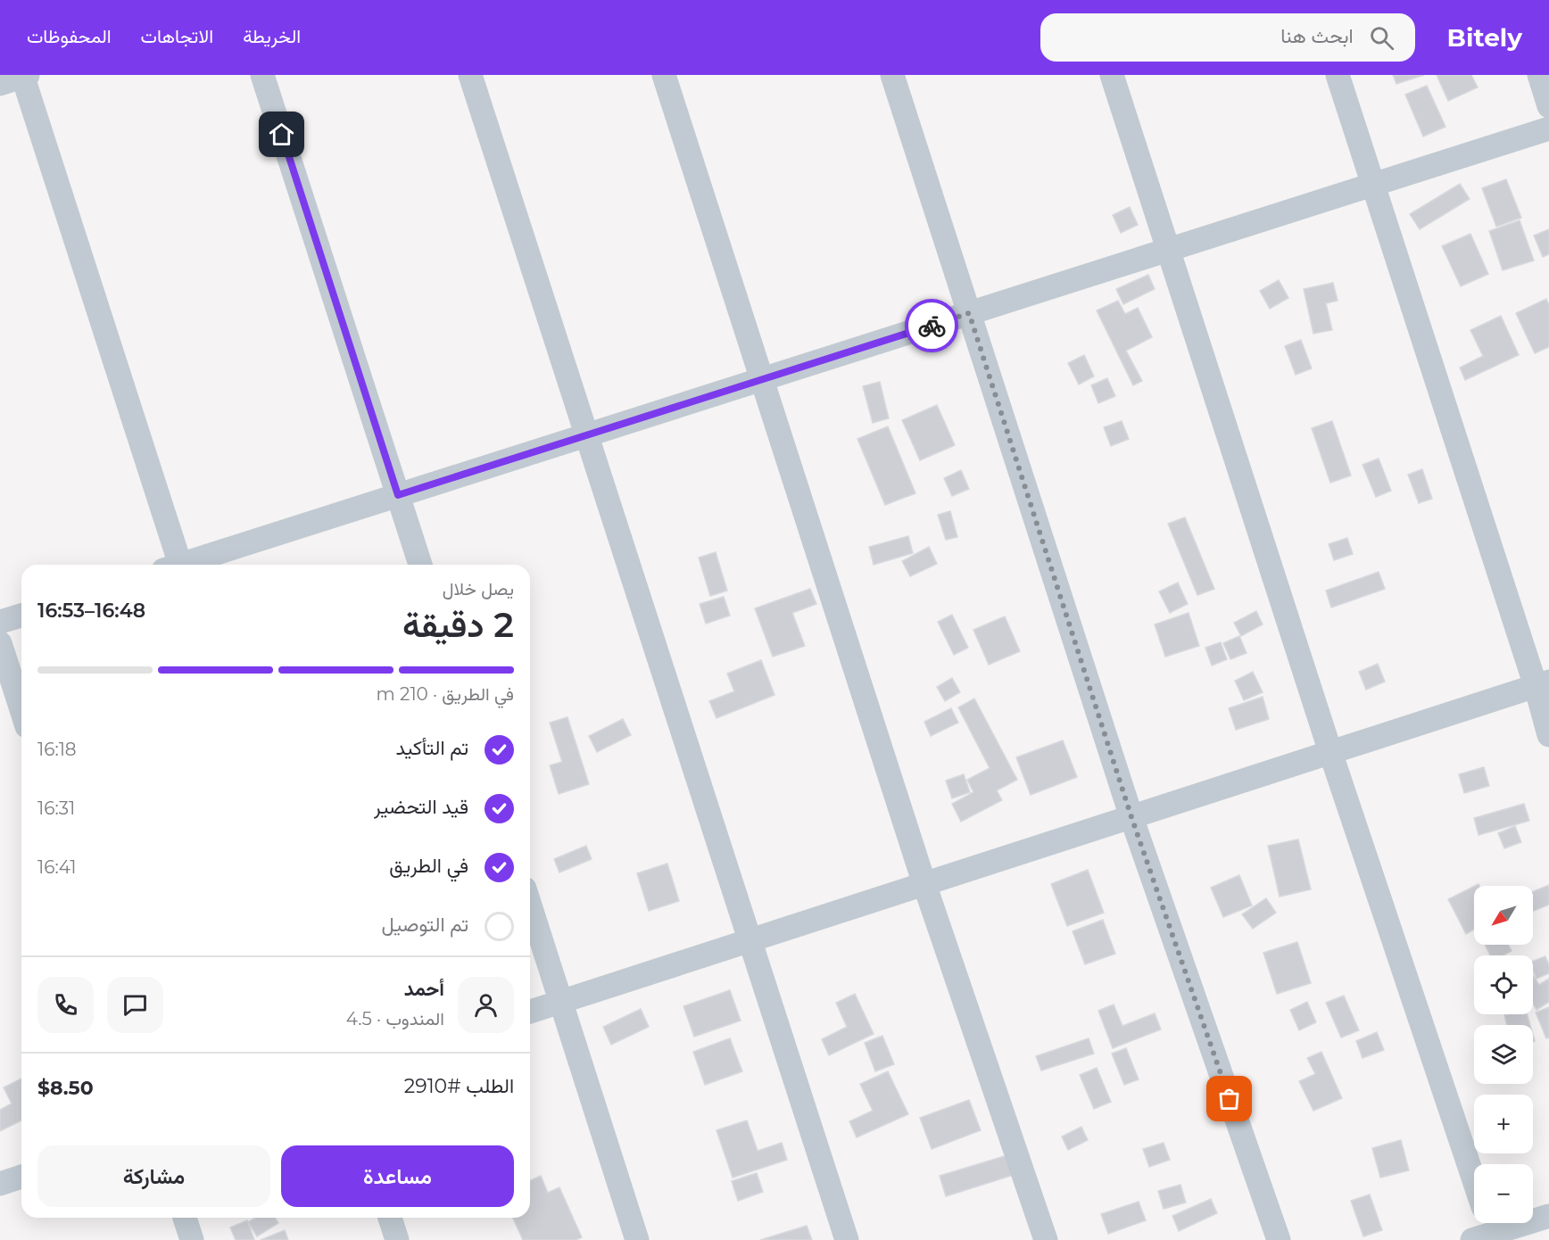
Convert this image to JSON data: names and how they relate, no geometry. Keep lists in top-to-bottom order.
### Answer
{
  "north": "bottom left",
  "page": {
    "header": "Bitely",
    "search": "ابحث هنا",
    "nav": ["الخريطة", "الاتجاهات", "المحفوظات"],
    "heading": ["2 دقيقة", "يصل خلال", "16:48–16:53"],
    "panel": [
      "أحمد",
      "المندوب · 4.5",
      "الطلب #2910",
      "$8.50"
    ],
    "bar": "في الطريق · 210 m",
    "list": [
      ["تم التأكيد", "16:18"],
      ["قيد التحضير", "16:31"],
      ["في الطريق", "16:41"],
      "تم التوصيل"
    ],
    "map_buttons": ["+", "−"],
    "buttons": ["مساعدة", "مشاركة"]
  }
}
